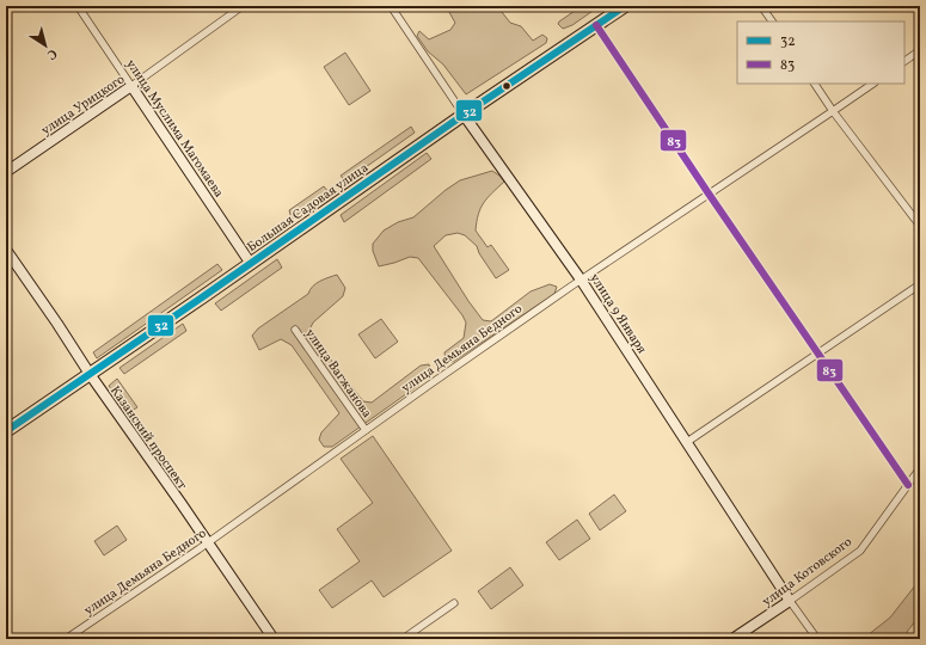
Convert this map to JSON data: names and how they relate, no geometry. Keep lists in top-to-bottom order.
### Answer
{
  "streets": {
    "highway": ["Большая Садовая улица"],
    "street": [
      "улица Урицкого",
      "улица Муслима Магомаева",
      "улица 9 Января",
      "улица Демьяна Бедного",
      "улица Вагжанова",
      "Казанский проспект",
      "улица Котовского"
    ]
  },
  "crossings": [
    ["улица Урицкого", "улица Муслима Магомаева"],
    ["улица Муслима Магомаева", "Большая Садовая улица"],
    ["Большая Садовая улица", "улица 9 Января"],
    ["Большая Садовая улица", "Казанский проспект"],
    ["улица 9 Января", "улица Демьяна Бедного"],
    ["улица 9 Января", "улица Котовского"],
    ["улица Демьяна Бедного", "улица Вагжанова"],
    ["улица Демьяна Бедного", "Казанский проспект"]
  ],
  "lines": ["transit line 32", "transit line 83"],
  "legend": ["32", "83"],
  "north": "bottom right"
}
